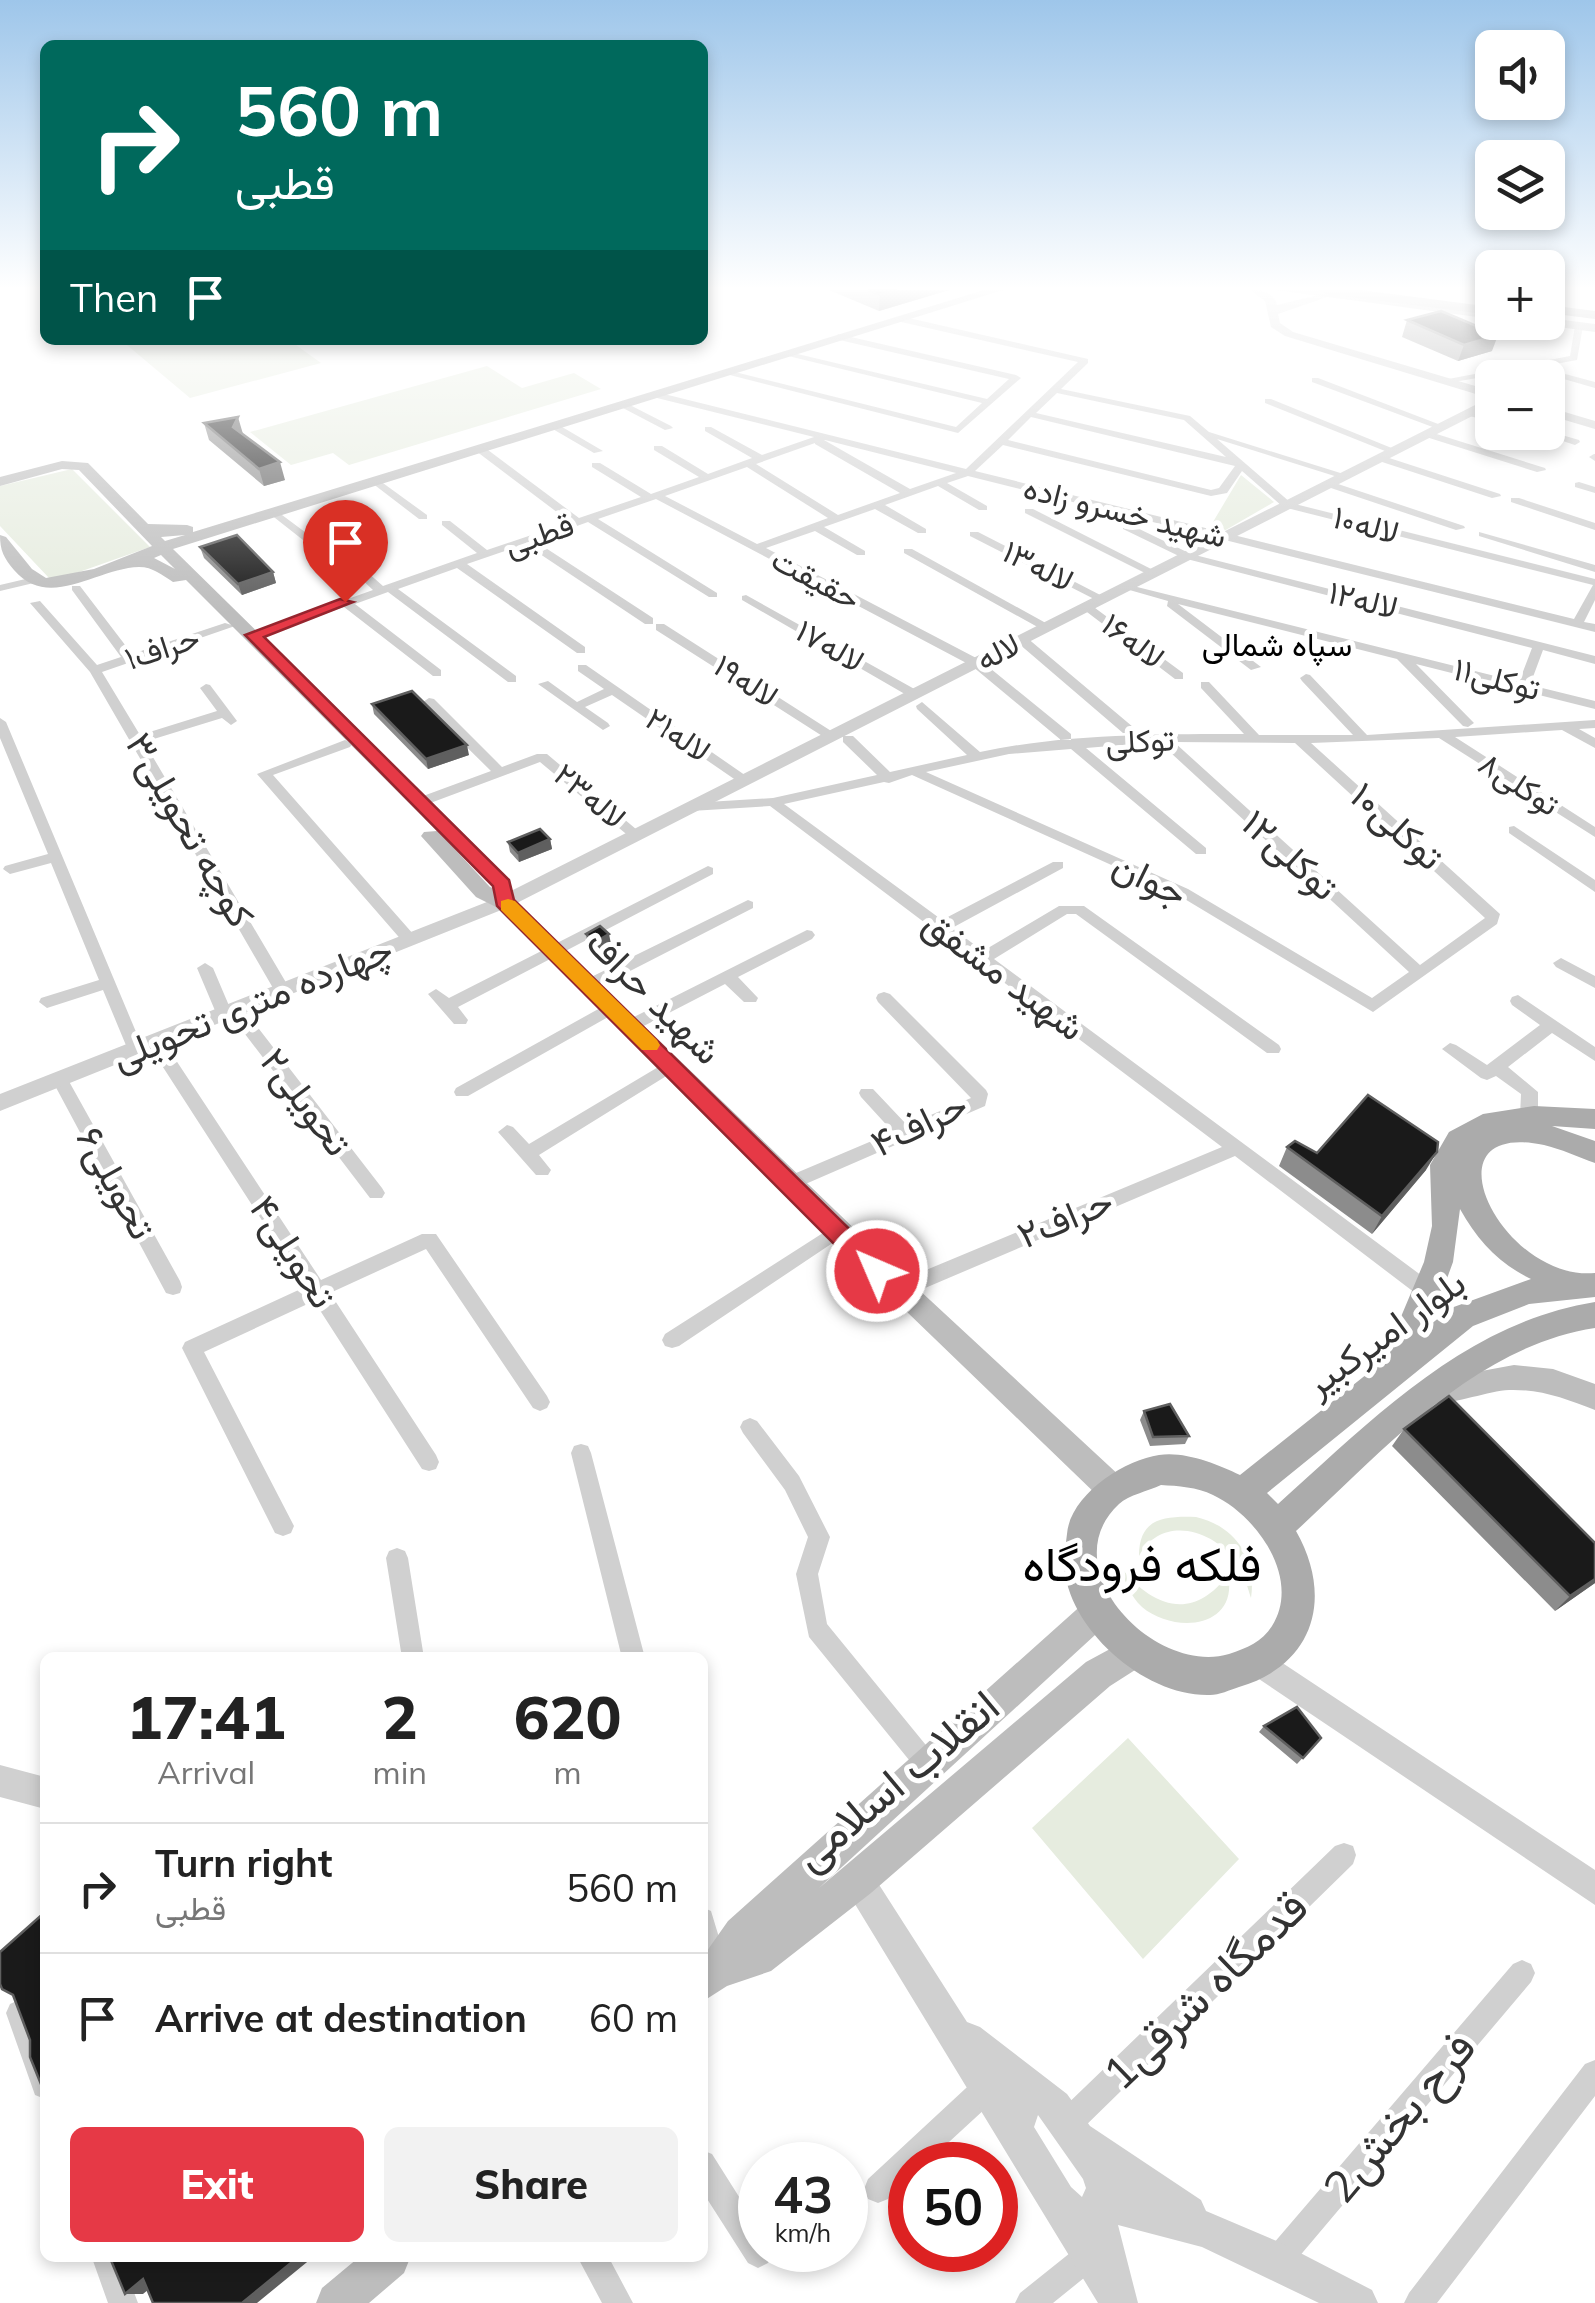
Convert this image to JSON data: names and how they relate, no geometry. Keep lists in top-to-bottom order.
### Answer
{
  "streets": {
    "main road": ["شهید حراف", "بلوار امیرکبیر", "انقلاب اسلامی"],
    "street": [
      "شهید خسرو زاده",
      "لاله۱۰",
      "قطبی",
      "لاله۱۳",
      "حقیقت",
      "لاله۱۲",
      "لاله۱۶",
      "لاله۱۷",
      "حراف۱",
      "لاله",
      "توکلی۱۱",
      "لاله۱۹",
      "لاله۲۱",
      "توکلی",
      "توکلی۸",
      "لاله۲۳",
      "۱۰توکلی",
      "کوچه تحویلی۳",
      "توکلی۱۲",
      "جوان",
      "شهید مشفق",
      "چهارده متری تحویلی",
      "تحویلی۲",
      "حراف۴",
      "تحویلی۶",
      "حراف۲",
      "تحویلی۴",
      "1قدمگاه شرقی",
      "2فرح بخش"
    ]
  },
  "crossings": [
    ["شهید خسرو زاده", "قطبی"],
    ["شهید خسرو زاده", "لاله"],
    ["لاله۱۰", "لاله"],
    ["قطبی", "حقیقت"],
    ["قطبی", "لاله۱۹"],
    ["لاله۱۳", "لاله۱۶"],
    ["لاله۱۳", "لاله"],
    ["حقیقت", "لاله"],
    ["حقیقت", "توکلی"],
    ["لاله۱۲", "لاله"],
    ["لاله۱۶", "لاله"],
    ["لاله۱۷", "لاله"],
    ["لاله۱۷", "توکلی"],
    ["حراف۱", "کوچه تحویلی۳"],
    ["لاله", "توکلی۱۱"],
    ["لاله", "لاله۱۹"],
    ["لاله", "لاله۲۱"],
    ["لاله", "توکلی"],
    ["لاله", "لاله۲۳"],
    ["لاله", "شهید حراف"],
    ["لاله", "چهارده متری تحویلی"],
    ["لاله۱۹", "توکلی"],
    ["توکلی", "توکلی۸"],
    ["توکلی", "۱۰توکلی"],
    ["توکلی", "توکلی۱۲"],
    ["توکلی", "جوان"],
    ["توکلی", "شهید مشفق"],
    ["۱۰توکلی", "توکلی۱۲"],
    ["۱۰توکلی", "جوان"],
    ["کوچه تحویلی۳", "چهارده متری تحویلی"],
    ["توکلی۱۲", "جوان"],
    ["شهید مشفق", "حراف۲"],
    ["شهید حراف", "چهارده متری تحویلی"],
    ["شهید حراف", "حراف۴"],
    ["شهید حراف", "حراف۲"],
    ["شهید حراف", "بلوار امیرکبیر"],
    ["شهید حراف", "انقلاب اسلامی"],
    ["چهارده متری تحویلی", "تحویلی۲"],
    ["چهارده متری تحویلی", "تحویلی۶"],
    ["چهارده متری تحویلی", "تحویلی۴"],
    ["بلوار امیرکبیر", "انقلاب اسلامی"]
  ],
  "districts": ["سپاه شمالی", "فلکه فرودگاه"],
  "page": {
    "map_buttons": ["+", "−"],
    "turn": ["560 m", "قطبی"],
    "then": "Then",
    "eta": [
      "17:41",
      "Arrival",
      "2",
      "min",
      "620",
      "m"
    ],
    "list": [
      {
        "name": "Turn right",
        "note": "قطبی",
        "value": "560 m"
      },
      {
        "name": "Arrive at destination",
        "value": "60 m"
      }
    ],
    "buttons": ["Exit", "Share"],
    "speed": "43 km/h",
    "limit": "50"
  }
}
